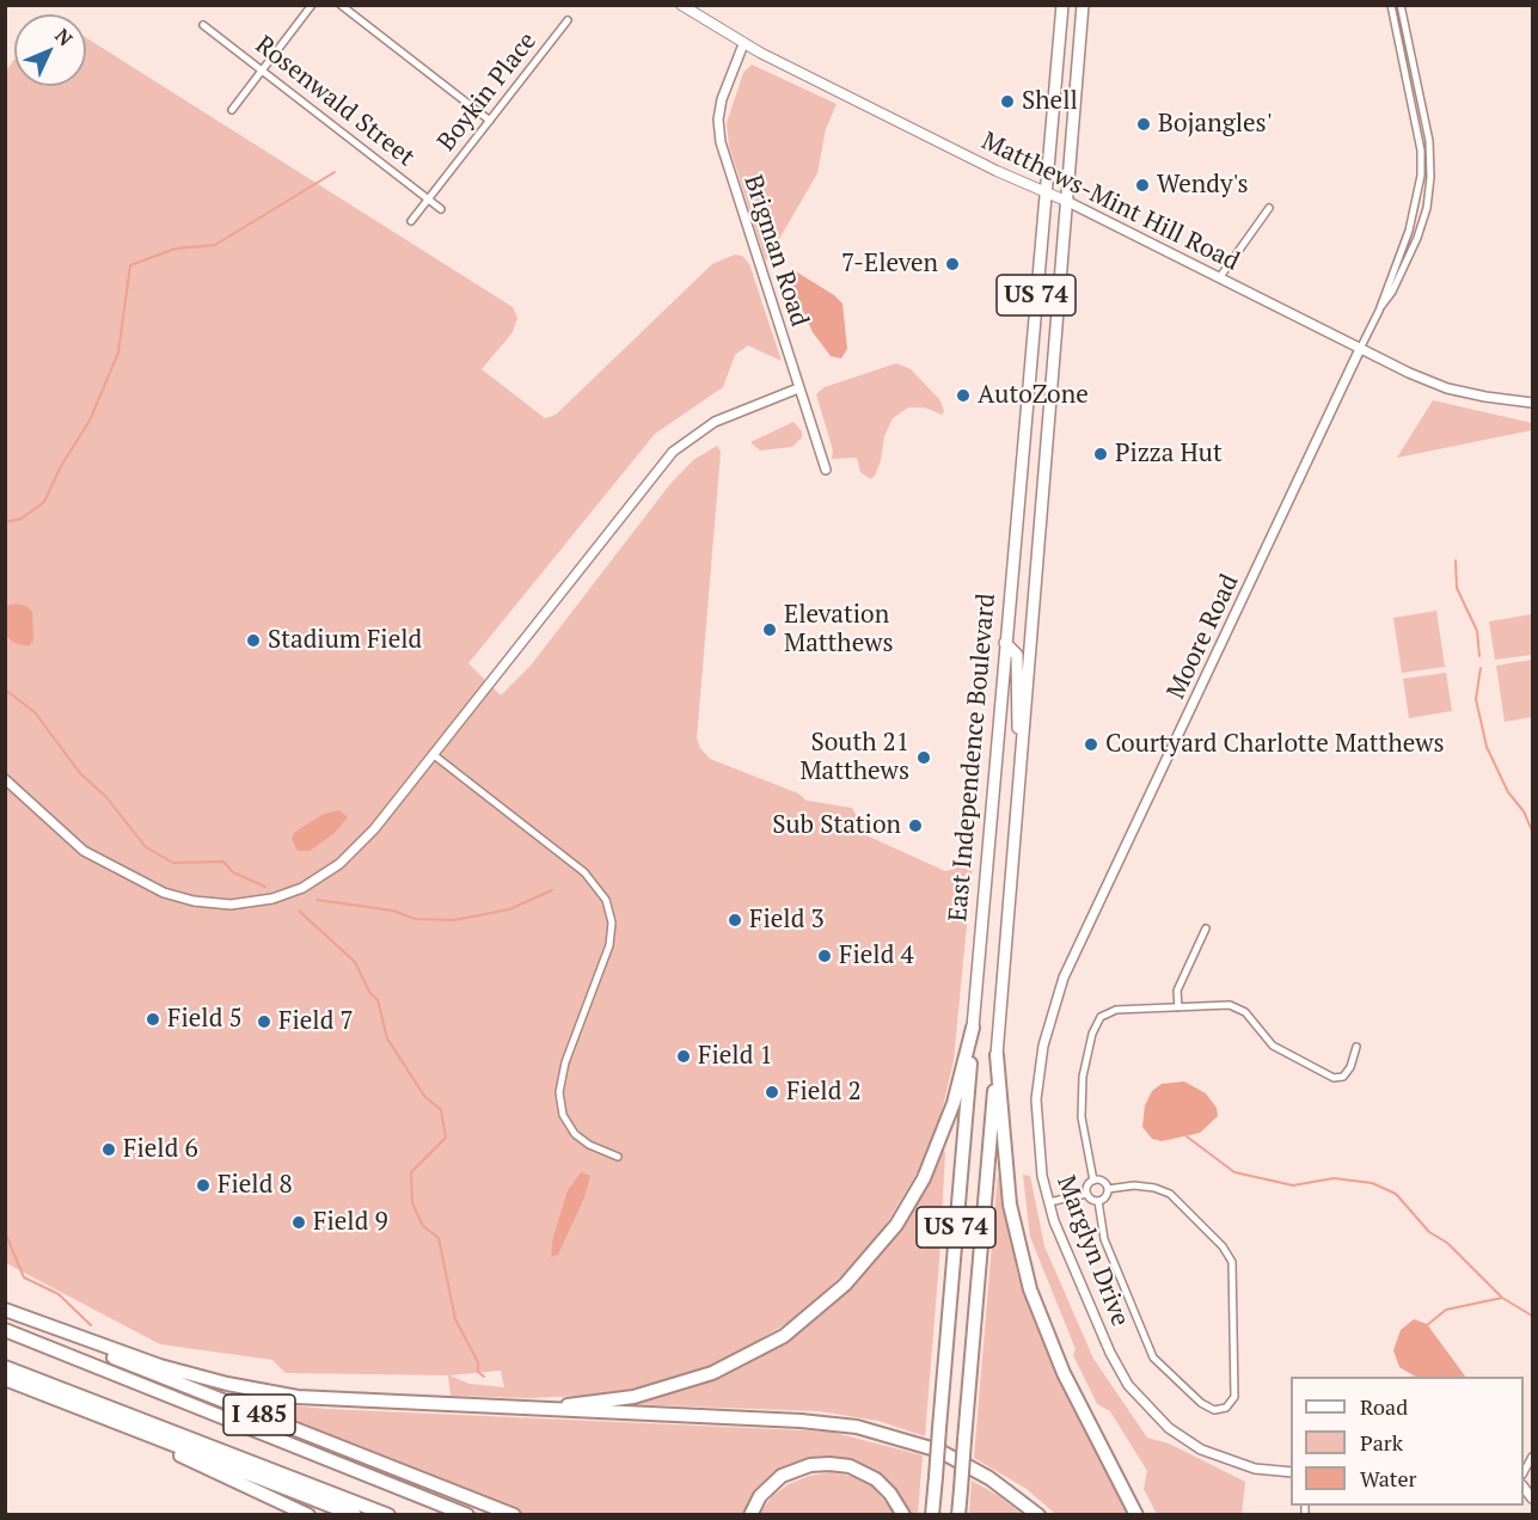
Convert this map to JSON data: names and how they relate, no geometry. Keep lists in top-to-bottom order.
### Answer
{
  "streets": {
    "highway": ["US 74", "East Independence Boulevard", "I 485"],
    "main road": ["Matthews-Mint Hill Road"],
    "street": [
      "Boykin Place",
      "Rosenwald Street",
      "Brigman Road",
      "Moore Road",
      "Marglyn Drive"
    ]
  },
  "crossings": [
    ["Boykin Place", "Rosenwald Street"],
    ["Matthews-Mint Hill Road", "Brigman Road"],
    ["Matthews-Mint Hill Road", "Moore Road"],
    ["Matthews-Mint Hill Road", "East Independence Boulevard"],
    ["Moore Road", "Marglyn Drive"]
  ],
  "places": [
    "Shell",
    "Bojangles'",
    "Wendy's",
    "7-Eleven",
    "AutoZone",
    "Pizza Hut",
    "Elevation Matthews",
    "Stadium Field",
    "Courtyard Charlotte Matthews",
    "South 21 Matthews",
    "Sub Station",
    "Field 3",
    "Field 4",
    "Field 5",
    "Field 7",
    "Field 1",
    "Field 2",
    "Field 6",
    "Field 8",
    "Field 9"
  ],
  "legend": ["Road", "Park", "Water"],
  "north": "top right"
}
